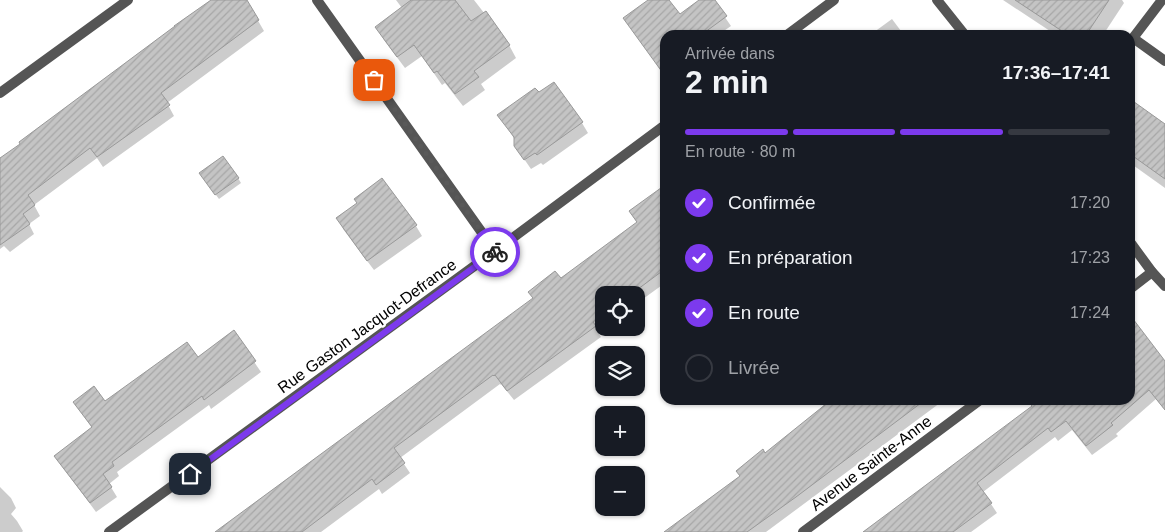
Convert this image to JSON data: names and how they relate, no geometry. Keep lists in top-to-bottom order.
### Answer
{
  "streets": {
    "street": ["Rue Gaston Jacquot-Defrance", "Avenue Sainte-Anne"]
  },
  "page": {
    "heading": ["2 min", "Arrivée dans", "17:36–17:41"],
    "bar": "En route · 80 m",
    "list": [
      ["Confirmée", "17:20"],
      ["En préparation", "17:23"],
      ["En route", "17:24"],
      "Livrée"
    ],
    "map_buttons": ["+", "−"]
  }
}
